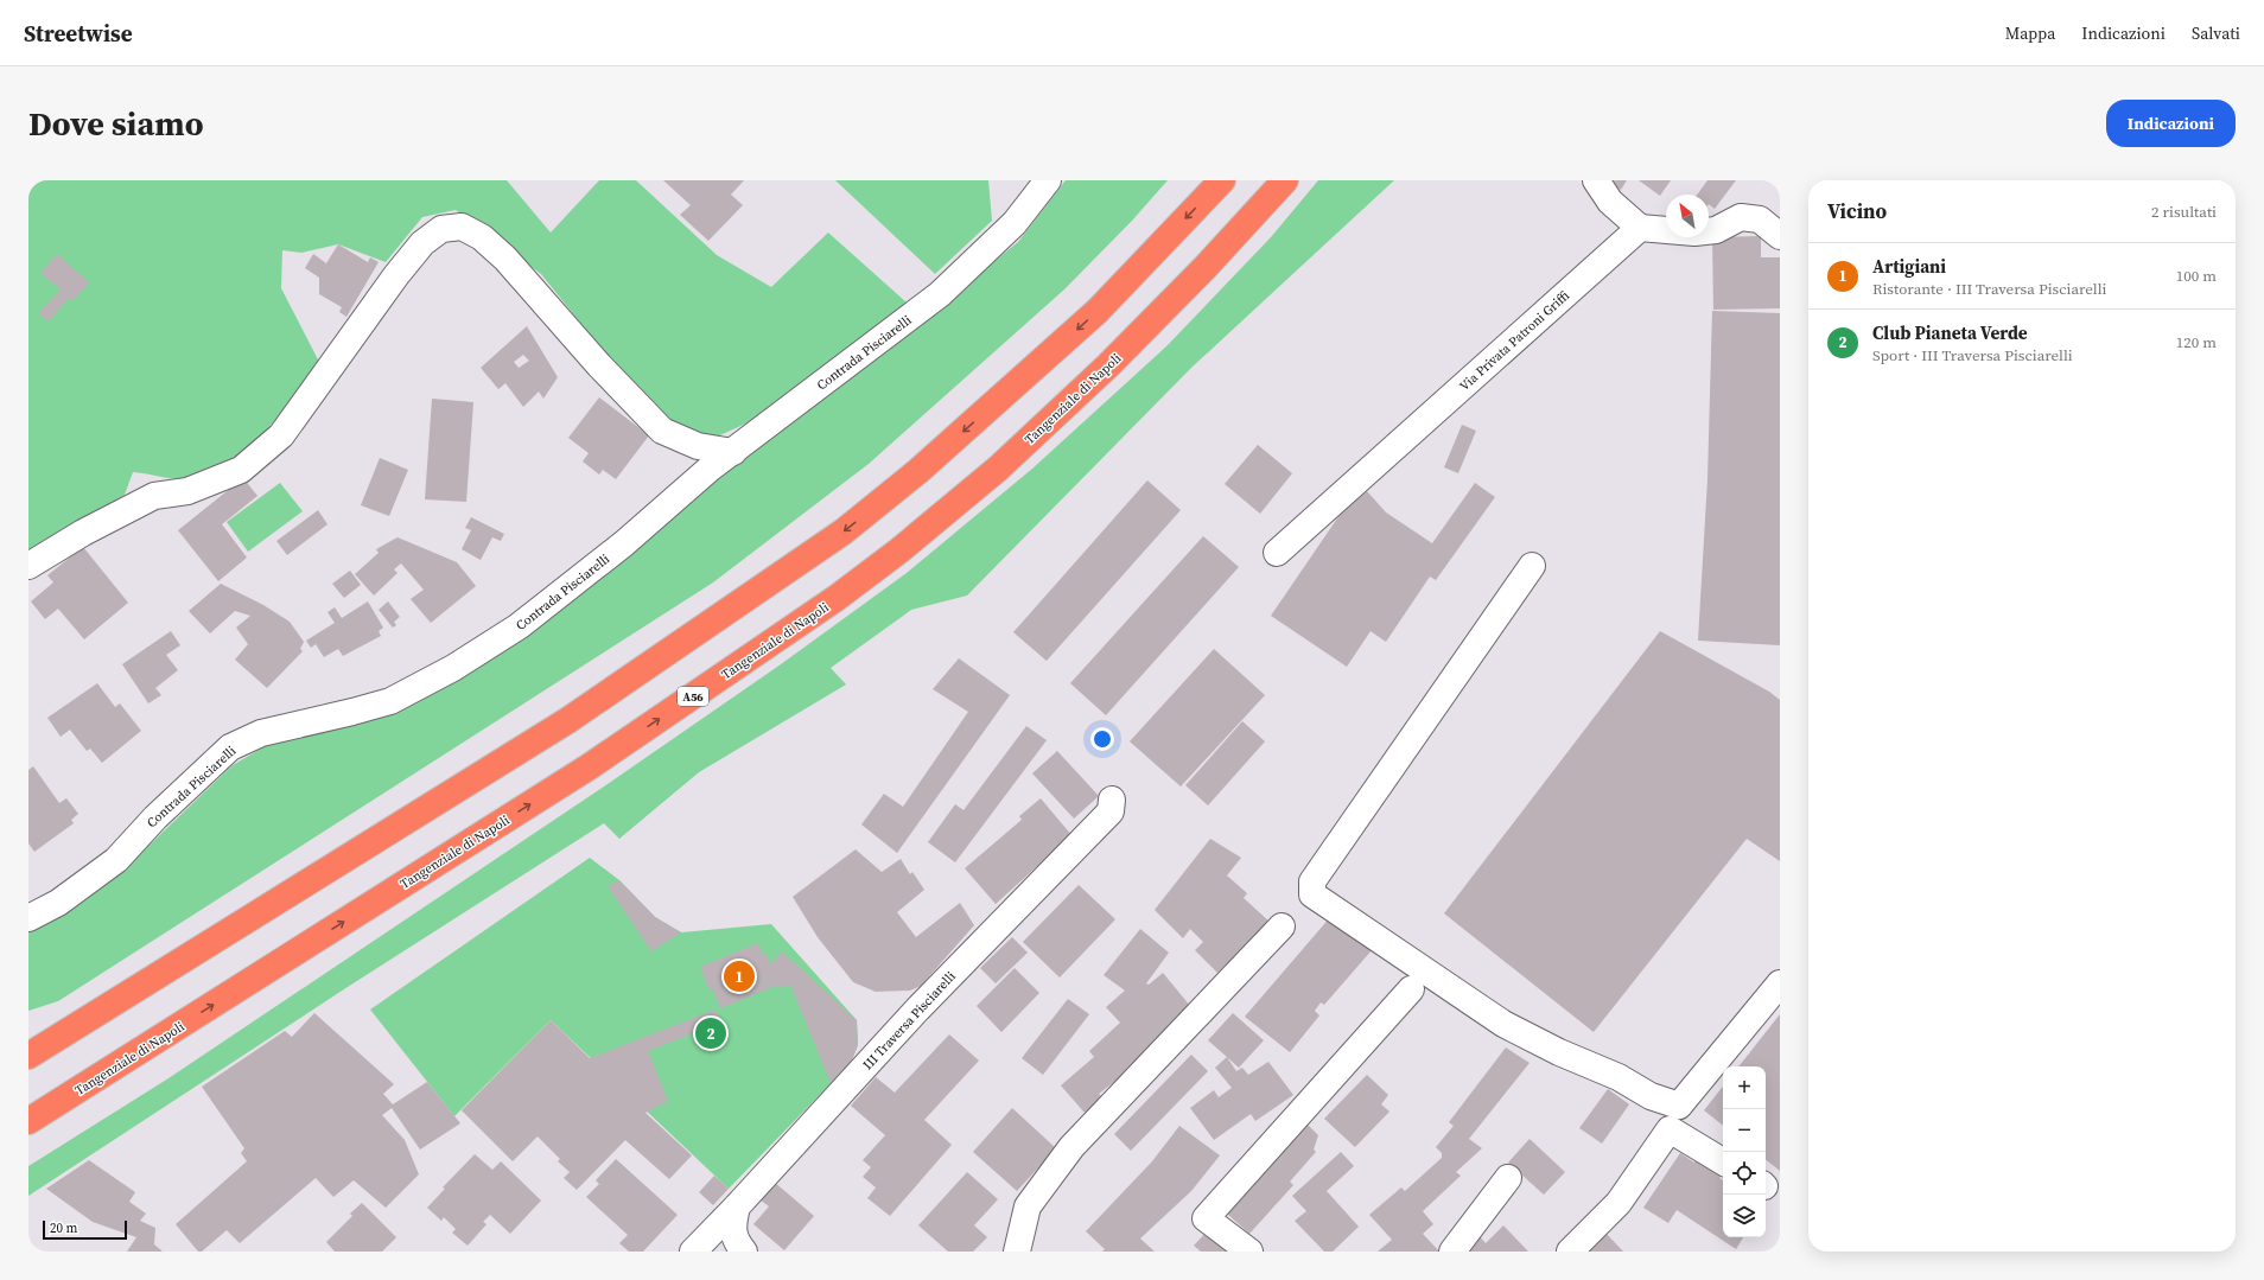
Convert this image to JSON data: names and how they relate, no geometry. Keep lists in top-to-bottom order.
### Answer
{
  "streets": {
    "highway": ["Tangenziale di Napoli", "A56"],
    "street": ["Via Privata Patroni Griffi", "Contrada Pisciarelli", "III Traversa Pisciarelli"]
  },
  "scale_bar": "20 m",
  "north": "top left",
  "page": {
    "header": "Streetwise",
    "nav": ["Mappa", "Indicazioni", "Salvati"],
    "buttons": "Indicazioni",
    "title": "Dove siamo",
    "heading": ["Vicino", "2 risultati"],
    "list": [
      {
        "mark": "1",
        "name": "Artigiani",
        "note": "Ristorante · III Traversa Pisciarelli",
        "value": "100 m"
      },
      {
        "mark": "2",
        "name": "Club Pianeta Verde",
        "note": "Sport · III Traversa Pisciarelli",
        "value": "120 m"
      }
    ],
    "pins": ["1", "2"],
    "map_buttons": ["+", "−"],
    "scale": "20 m"
  }
}
